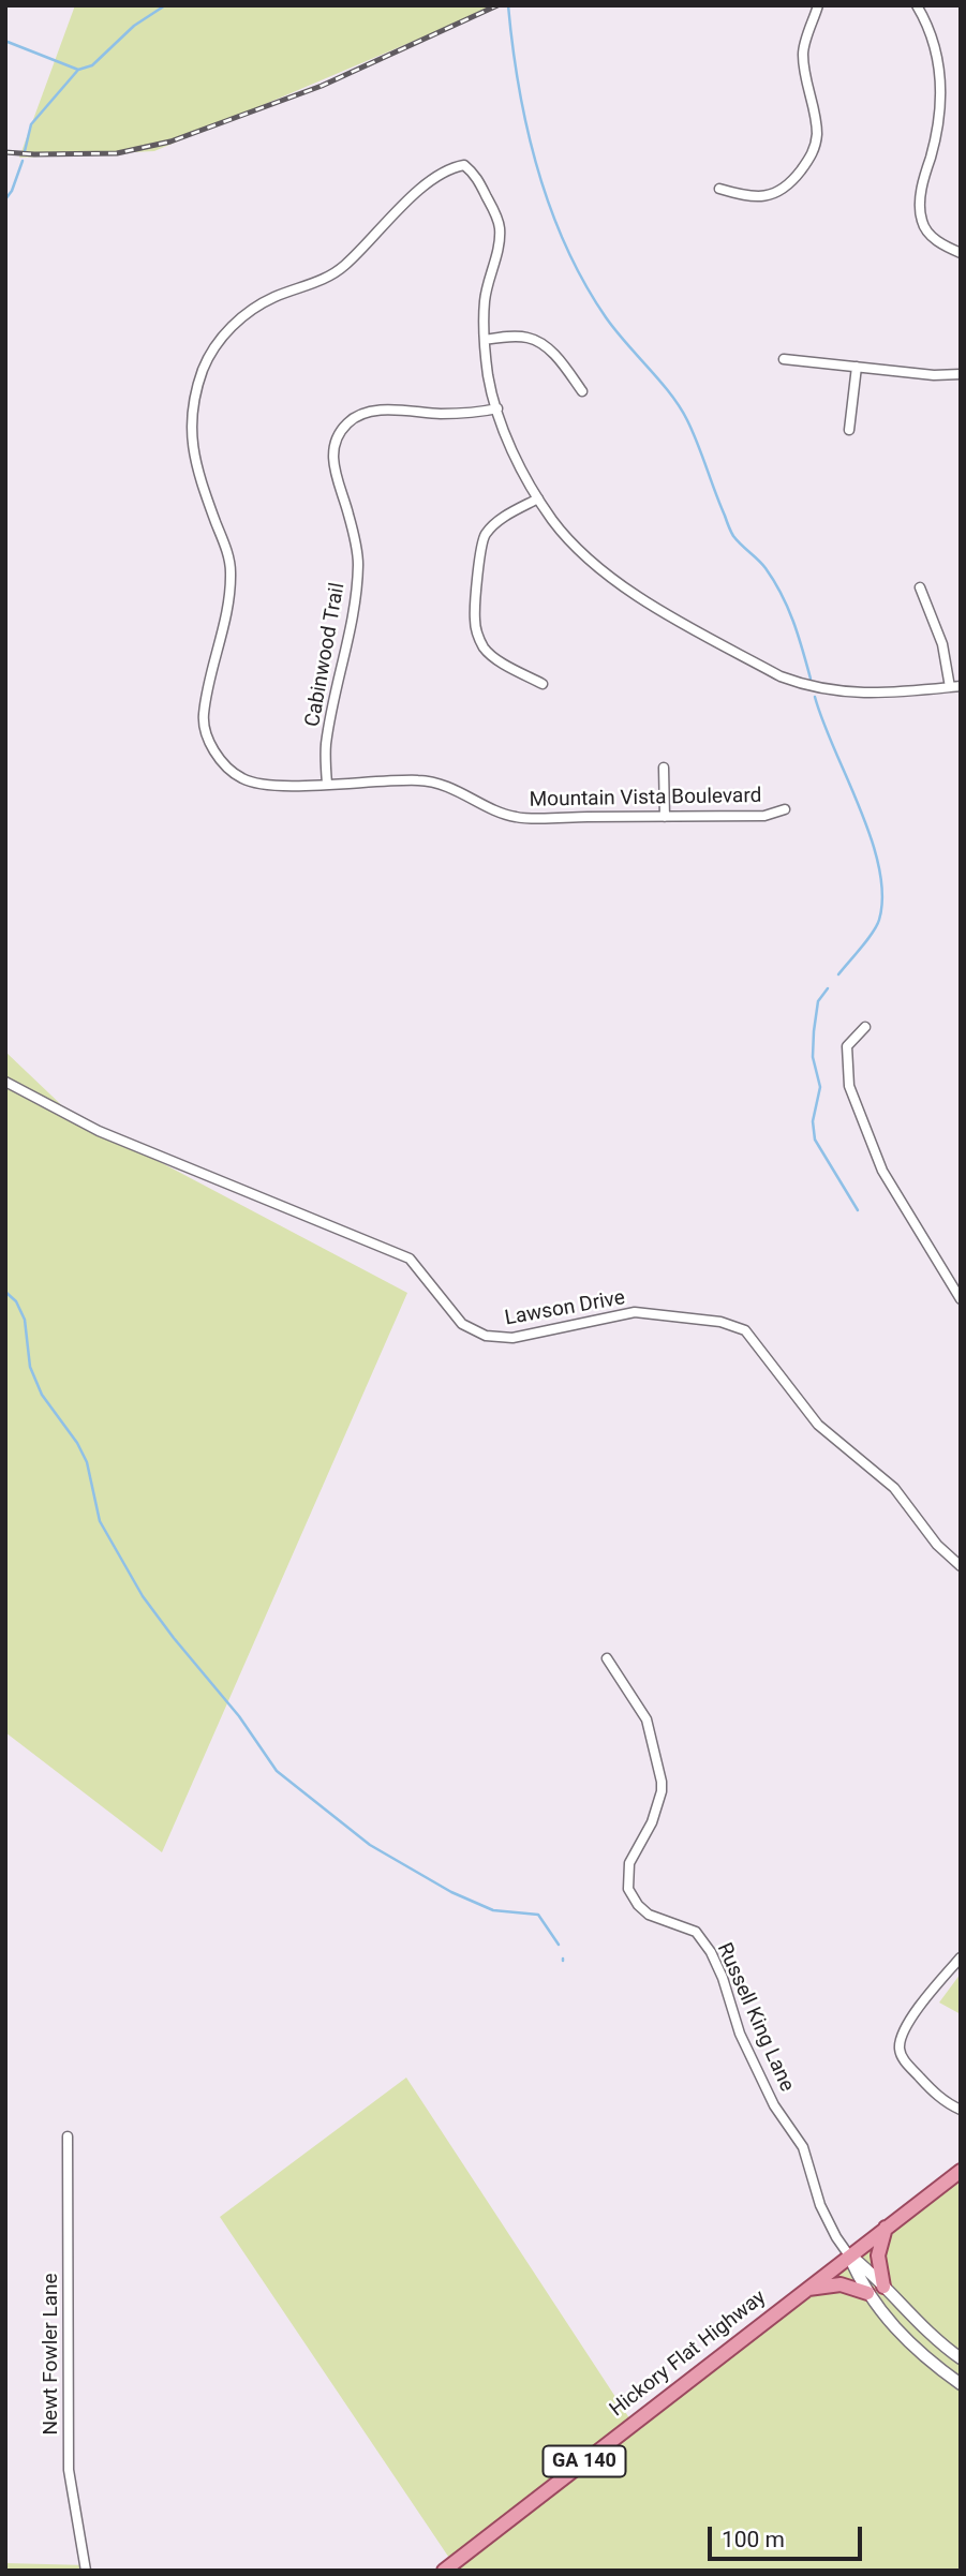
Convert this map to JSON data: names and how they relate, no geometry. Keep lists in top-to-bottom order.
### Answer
{
  "streets": {
    "main road": ["Hickory Flat Highway", "GA 140"],
    "street": [
      "Cabinwood Trail",
      "Mountain Vista Boulevard",
      "Lawson Drive",
      "Russell King Lane",
      "Newt Fowler Lane"
    ]
  },
  "crossings": [
    ["Cabinwood Trail", "Mountain Vista Boulevard"],
    ["Russell King Lane", "Hickory Flat Highway"]
  ],
  "scale_bar": "100 m"
}
